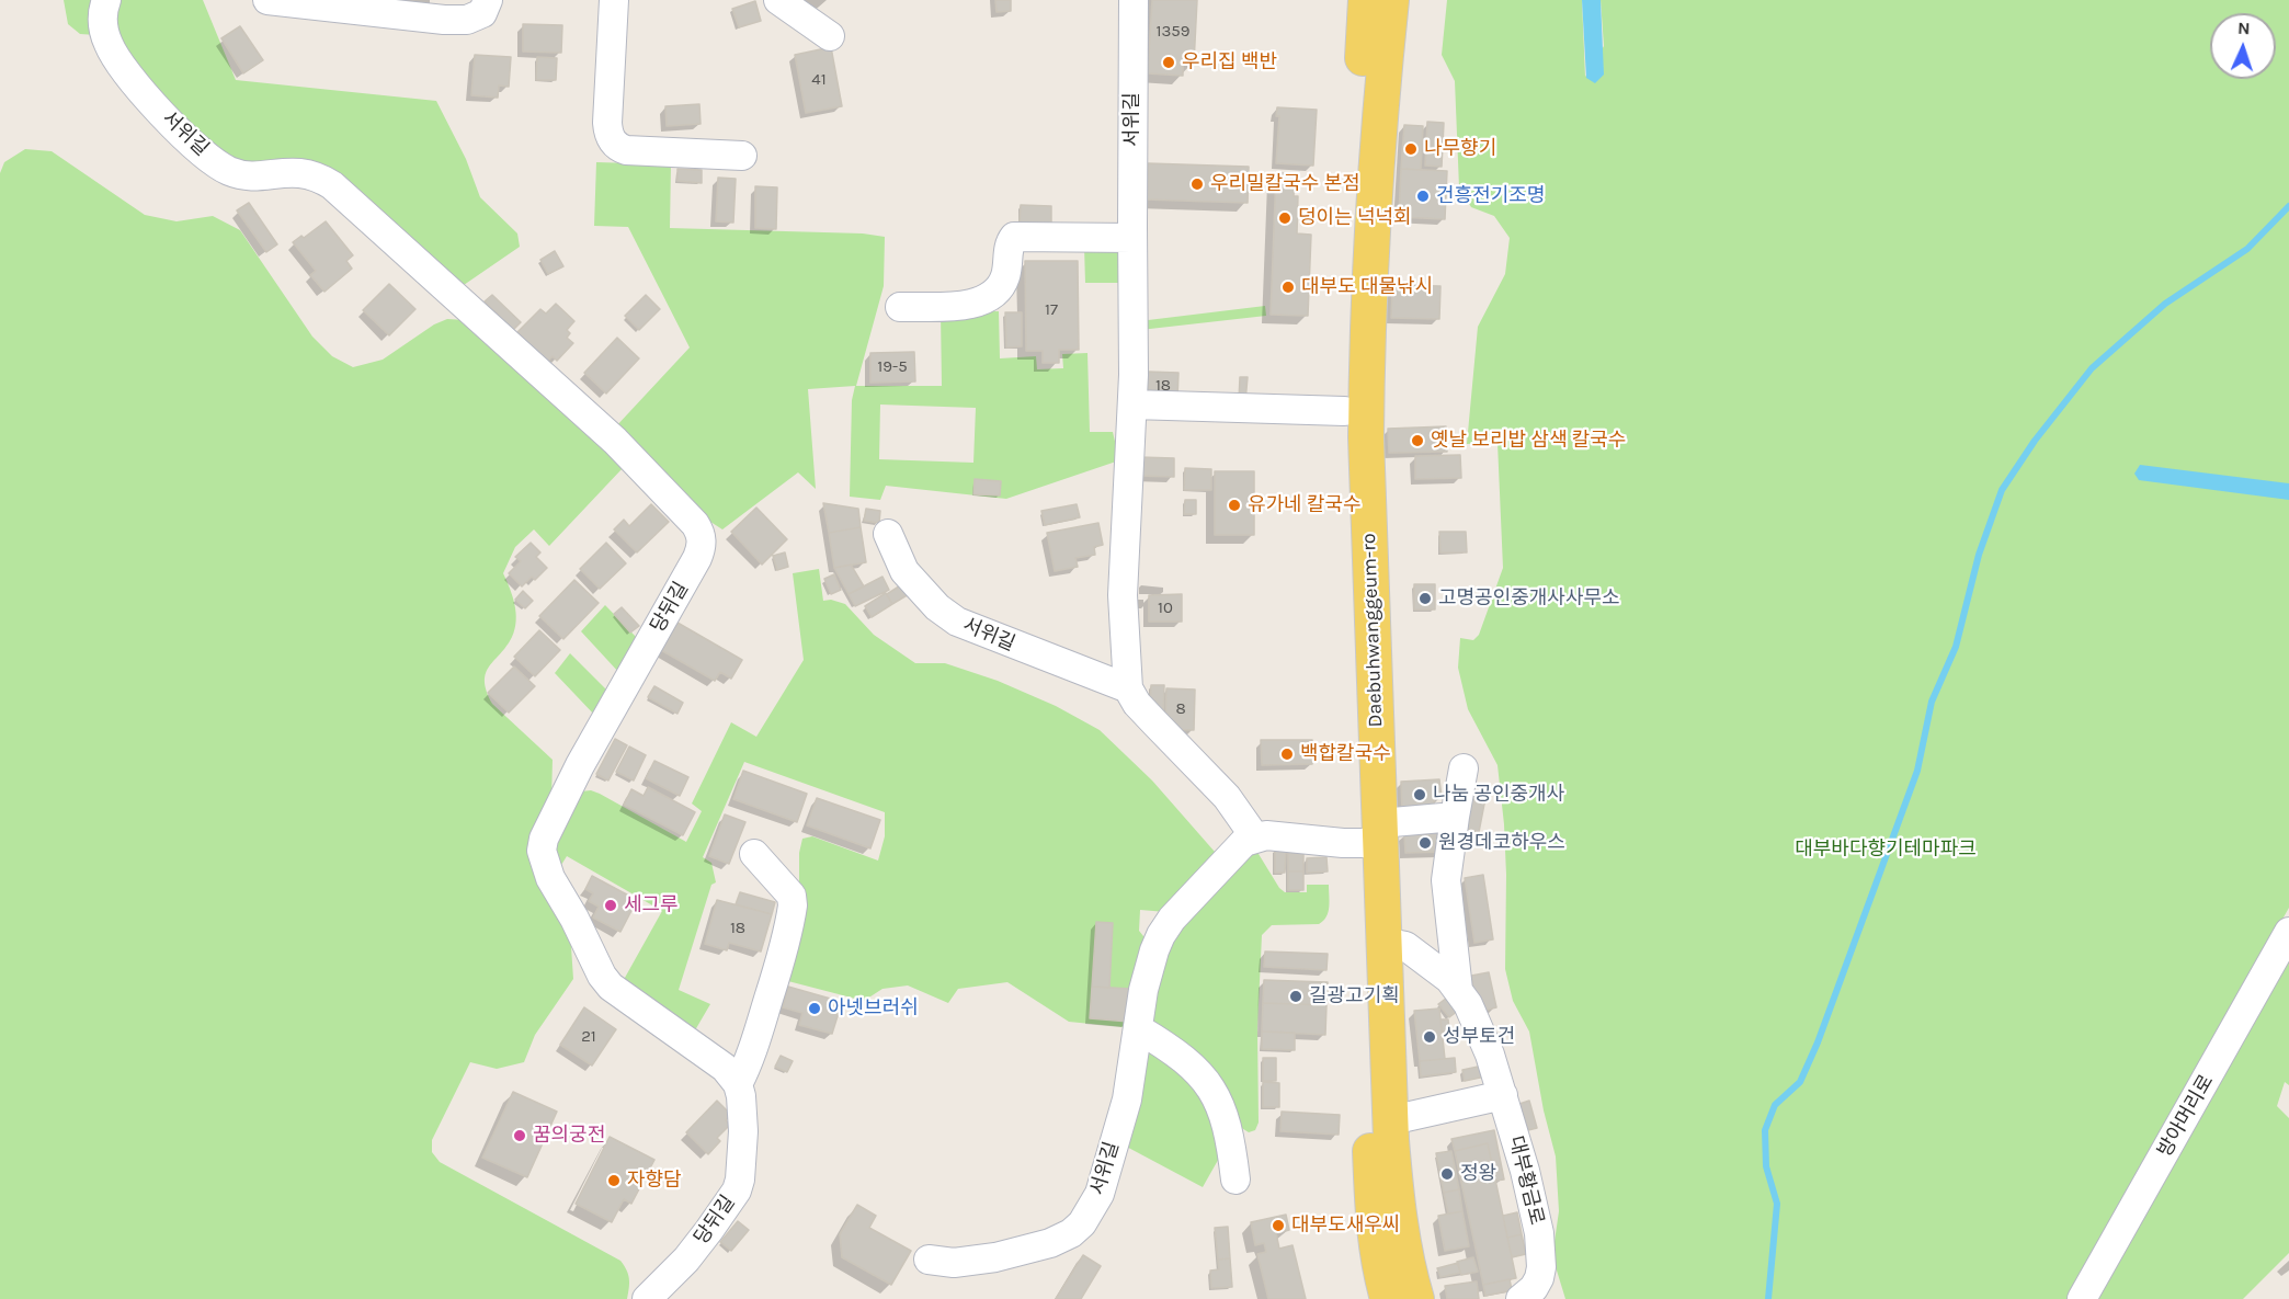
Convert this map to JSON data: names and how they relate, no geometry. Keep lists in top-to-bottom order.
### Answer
{
  "streets": {
    "main road": ["Daebuhwanggeum-ro"],
    "street": [
      "서위길",
      "당뒤길",
      "방아머리로",
      "대부황금로"
    ]
  },
  "crossings": [
    ["서위길", "당뒤길"],
    ["Daebuhwanggeum-ro", "대부황금로"]
  ],
  "parks": ["대부바다향기테마파크"],
  "places": [
    "우리집 백반",
    "나무향기",
    "우리밀칼국수 본점",
    "건흥전기조명",
    "덩이는 넉넉회",
    "대부도 대물낚시",
    "옛날 보리밥 삼색 칼국수",
    "유가네 칼국수",
    "고명공인중개사사무소",
    "백합칼국수",
    "나눔 공인중개사",
    "원경데코하우스",
    "세그루",
    "길광고기획",
    "아넷브러쉬",
    "성부토건",
    "꿈의궁전",
    "정왕",
    "자향담",
    "대부도새우씨"
  ],
  "house_numbers": [
    "1359",
    "41",
    "17",
    "19-5",
    "18",
    "10",
    "8",
    "18",
    "21"
  ],
  "north": "top"
}
